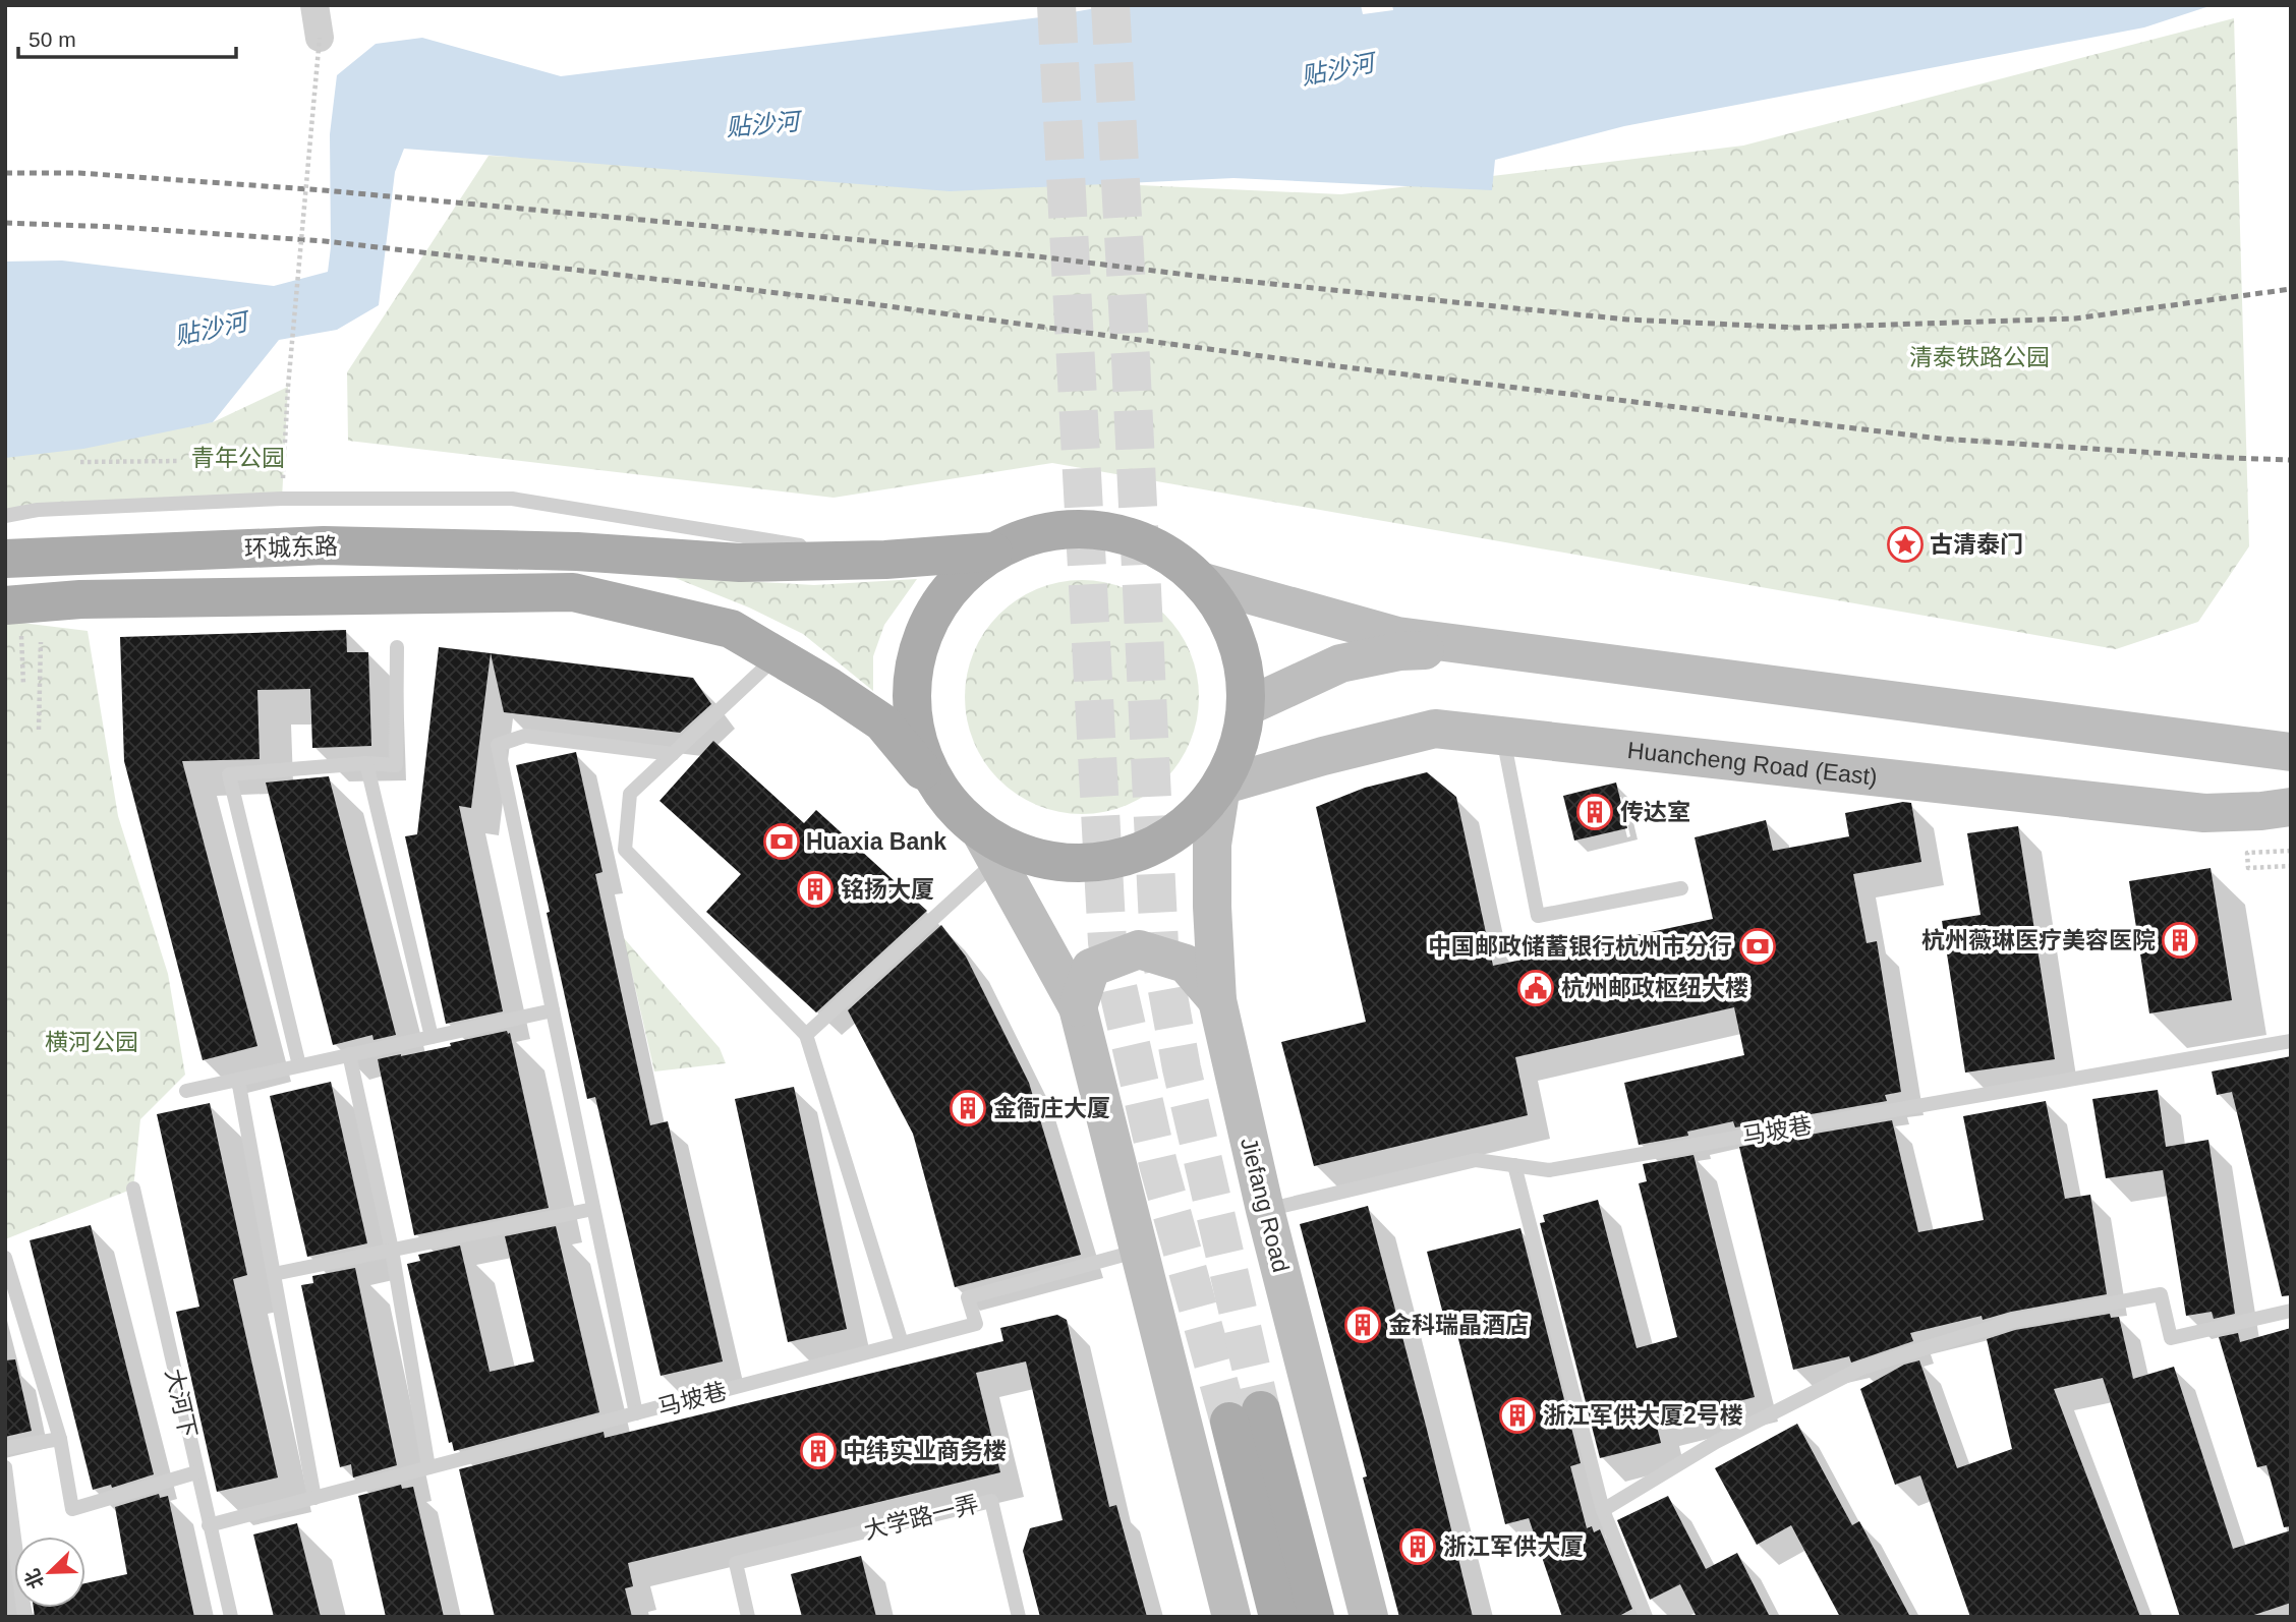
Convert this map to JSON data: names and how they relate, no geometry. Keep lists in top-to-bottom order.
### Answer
{
  "streets": {
    "main road": ["环城东路", "Huancheng Road (East)", "Jiefang Road"],
    "lane": ["马坡巷", "大河下", "大学路一弄"]
  },
  "crossings": [
    ["Huancheng Road (East)", "Jiefang Road"],
    ["马坡巷", "Jiefang Road"],
    ["马坡巷", "大河下"]
  ],
  "water": ["贴沙河"],
  "parks": ["清泰铁路公园", "青年公园", "横河公园"],
  "places": {
    "place": ["古清泰门"],
    "building": [
      "传达室",
      "铭扬大厦",
      "杭州薇琳医疗美容医院",
      "金衙庄大厦",
      "金科瑞晶酒店",
      "浙江军供大厦2号楼",
      "中纬实业商务楼",
      "浙江军供大厦"
    ],
    "bank": ["Huaxia Bank", "中国邮政储蓄银行杭州市分行"],
    "public building": ["杭州邮政枢纽大楼"]
  },
  "scale_bar": "50 m",
  "north": "bottom left"
}
